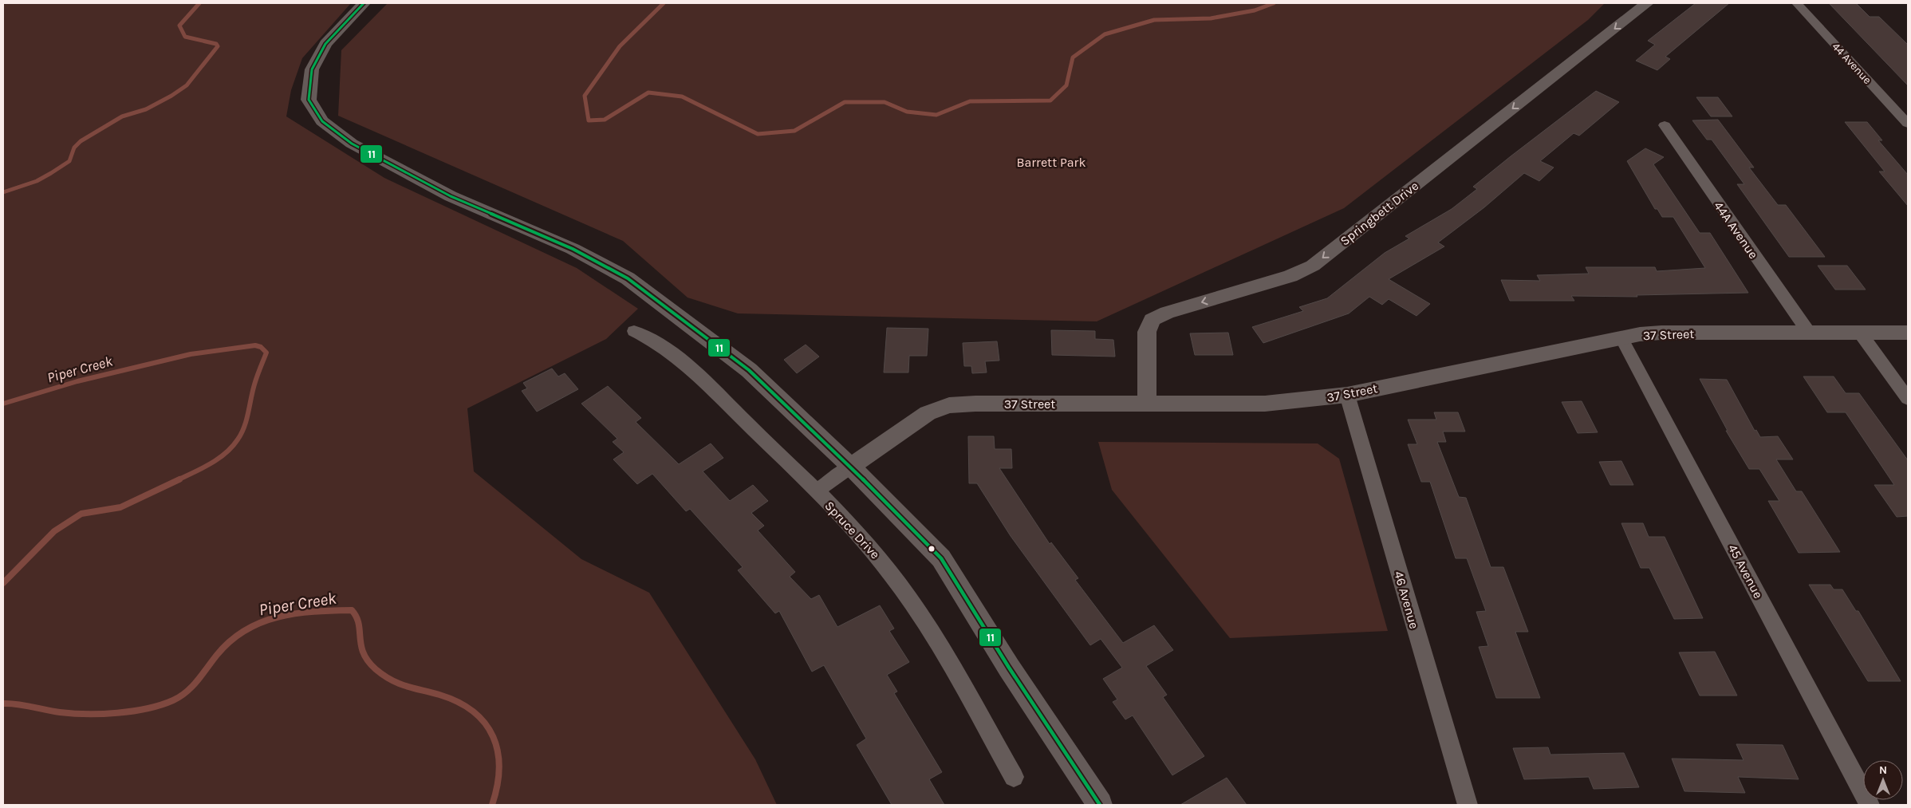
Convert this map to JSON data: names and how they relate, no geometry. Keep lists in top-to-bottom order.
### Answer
{
  "streets": {
    "street": [
      "44 Avenue",
      "Springbett Drive",
      "44A Avenue",
      "37 Street",
      "Spruce Drive",
      "45 Avenue",
      "46 Avenue"
    ]
  },
  "crossings": [
    ["Springbett Drive", "37 Street"],
    ["44A Avenue", "37 Street"],
    ["37 Street", "Spruce Drive"],
    ["37 Street", "45 Avenue"],
    ["37 Street", "46 Avenue"]
  ],
  "one_way": ["Springbett Drive"],
  "water": ["Piper Creek"],
  "parks": ["Barrett Park"],
  "lines": ["transit line 11"],
  "north": "top"
}
